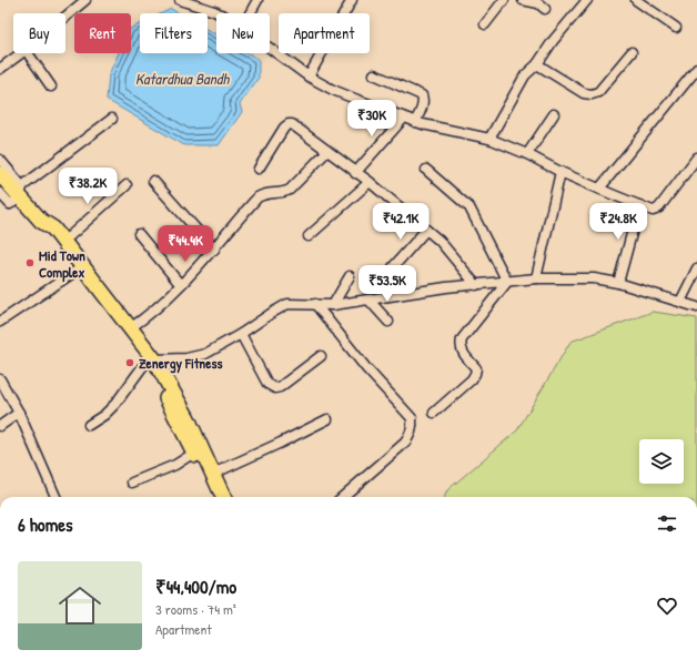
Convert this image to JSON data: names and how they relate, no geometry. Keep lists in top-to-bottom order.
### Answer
{
  "water": ["Katardhua Bandh"],
  "places": ["Mid Town Complex", "Zenergy Fitness"],
  "page": {
    "chip": [
      "Buy",
      "Rent",
      "Filters",
      "New",
      "Apartment"
    ],
    "price": [
      "₹30K",
      "₹38.2K",
      "₹42.1K",
      "₹24.8K",
      "₹44.4K",
      "₹53.5K"
    ],
    "heading": "6 homes",
    "list": [
      {
        "name": "₹44,400/mo",
        "note": "3 rooms · 74 m² · Apartment"
      }
    ]
  }
}
